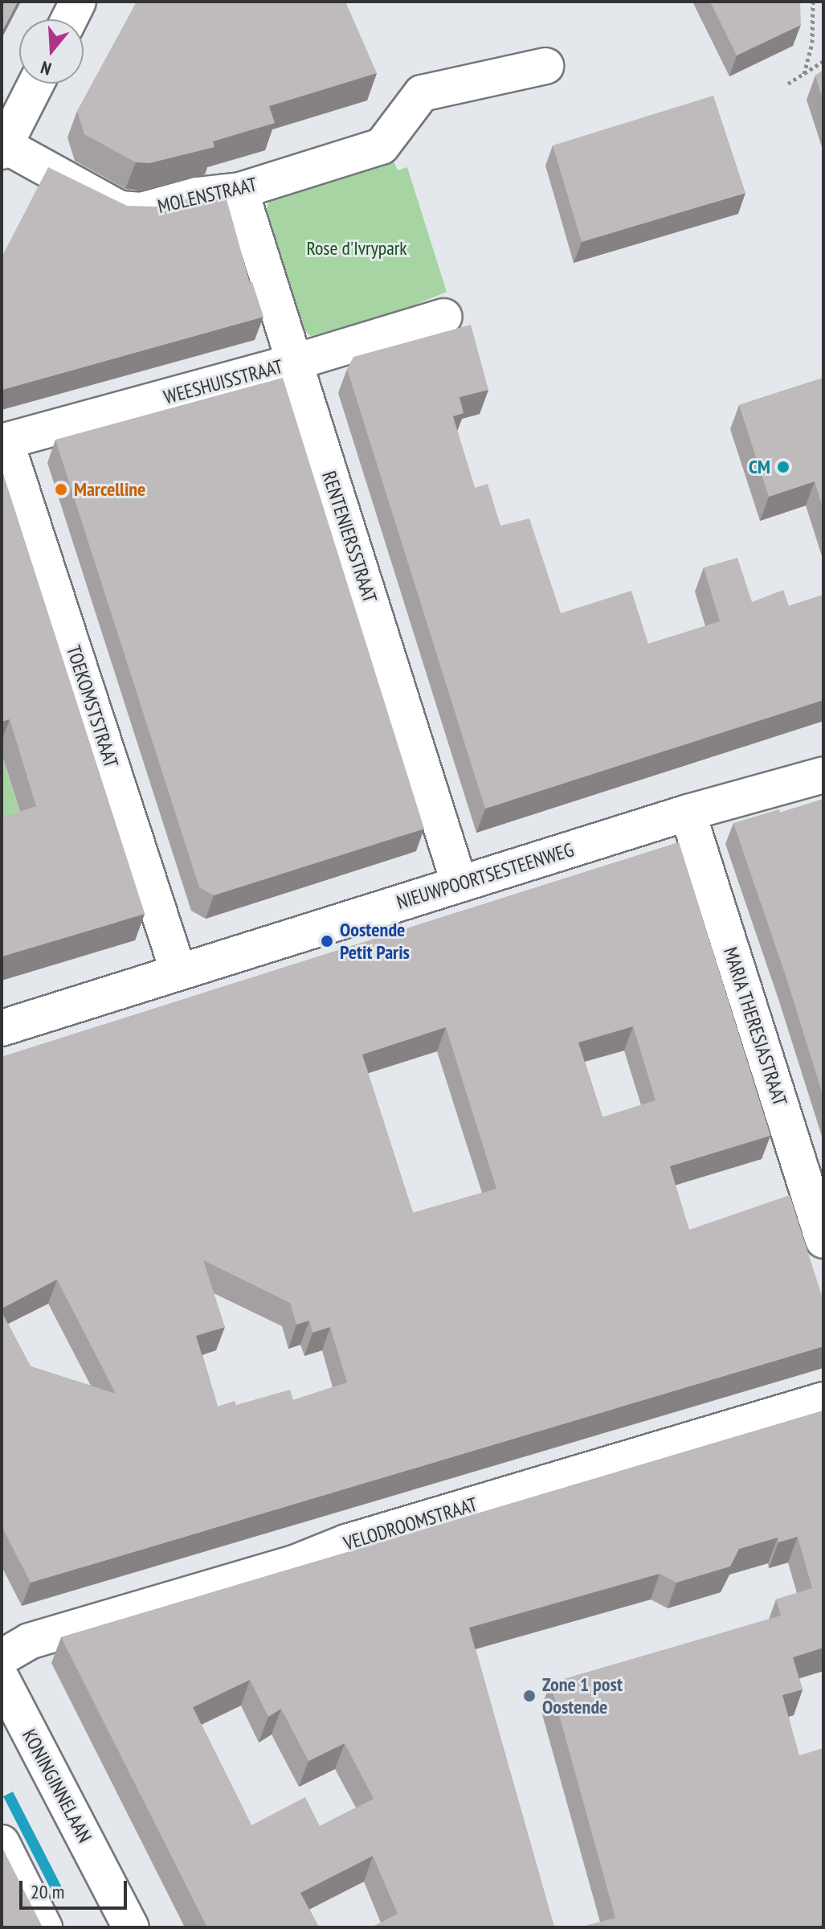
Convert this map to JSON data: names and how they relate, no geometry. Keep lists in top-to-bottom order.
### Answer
{
  "streets": {
    "street": [
      "MOLENSTRAAT",
      "WEESHUISSTRAAT",
      "RENTENIERSSTRAAT",
      "TOEKOMSTSTRAAT",
      "NIEUWPOORTSESTEENWEG",
      "MARIA THERESIASTRAAT",
      "VELODROOMSTRAAT",
      "KONINGINNELAAN"
    ]
  },
  "crossings": [
    ["MOLENSTRAAT", "RENTENIERSSTRAAT"],
    ["WEESHUISSTRAAT", "RENTENIERSSTRAAT"],
    ["WEESHUISSTRAAT", "TOEKOMSTSTRAAT"],
    ["RENTENIERSSTRAAT", "NIEUWPOORTSESTEENWEG"],
    ["TOEKOMSTSTRAAT", "NIEUWPOORTSESTEENWEG"],
    ["NIEUWPOORTSESTEENWEG", "MARIA THERESIASTRAAT"]
  ],
  "parks": ["Rose d'Ivrypark"],
  "places": [
    "CM",
    "Marcelline",
    "Oostende Petit Paris",
    "Zone 1 post Oostende"
  ],
  "scale_bar": "20 m",
  "north": "bottom"
}
